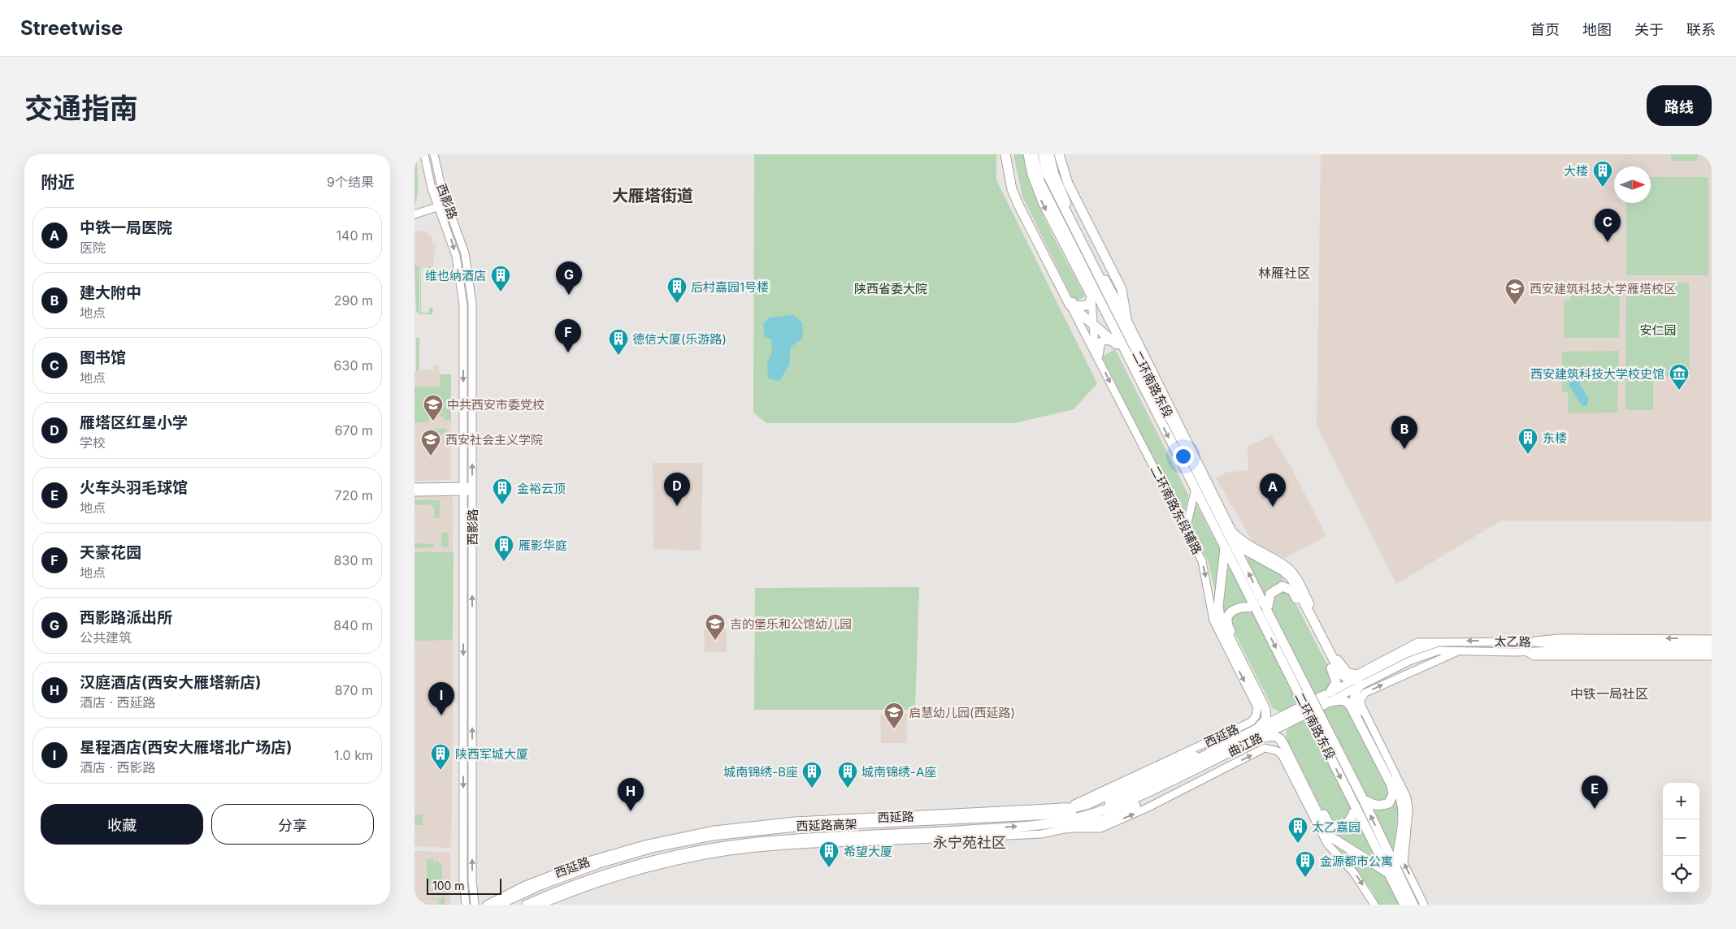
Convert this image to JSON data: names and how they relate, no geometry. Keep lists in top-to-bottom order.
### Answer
{
  "streets": {
    "highway": ["二环南路东段", "曲江路", "西延路高架"],
    "main road": [
      "西影路",
      "二环南路东段辅路",
      "太乙路",
      "西延路"
    ]
  },
  "crossings": [
    ["二环南路东段辅路", "西延路"],
    ["二环南路东段辅路", "曲江路"],
    ["太乙路", "曲江路"],
    ["西延路", "曲江路"],
    ["曲江路", "西延路高架"]
  ],
  "districts": [
    "大雁塔街道",
    "林雁社区",
    "中铁一局社区",
    "永宁苑社区"
  ],
  "parks": ["陕西省委大院", "安仁园"],
  "places": {
    "building": [
      "大楼",
      "维也纳酒店",
      "后村嘉园1号楼",
      "德信大厦(乐游路)",
      "东楼",
      "金裕云顶",
      "雁影华庭",
      "陕西军城大厦",
      "城南锦绣-B座",
      "城南锦绣-A座",
      "太乙嘉园",
      "希望大厦",
      "金源都市公寓"
    ],
    "school or university": [
      "西安建筑科技大学雁塔校区",
      "中共西安市委党校",
      "西安社会主义学院",
      "吉的堡乐和公馆幼儿园",
      "启慧幼儿园(西延路)"
    ],
    "museum": ["西安建筑科技大学校史馆"]
  },
  "scale_bar": "100 m",
  "north": "right",
  "page": {
    "header": "Streetwise",
    "nav": [
      "首页",
      "地图",
      "关于",
      "联系"
    ],
    "title": "交通指南",
    "buttons": [
      "路线",
      ["收藏", "分享"]
    ],
    "heading": ["附近", "9个结果"],
    "list": [
      {
        "mark": "A",
        "name": "中铁一局医院",
        "note": "医院",
        "value": "140 m"
      },
      {
        "mark": "B",
        "name": "建大附中",
        "note": "地点",
        "value": "290 m"
      },
      {
        "mark": "C",
        "name": "图书馆",
        "note": "地点",
        "value": "630 m"
      },
      {
        "mark": "D",
        "name": "雁塔区红星小学",
        "note": "学校",
        "value": "670 m"
      },
      {
        "mark": "E",
        "name": "火车头羽毛球馆",
        "note": "地点",
        "value": "720 m"
      },
      {
        "mark": "F",
        "name": "天豪花园",
        "note": "地点",
        "value": "830 m"
      },
      {
        "mark": "G",
        "name": "西影路派出所",
        "note": "公共建筑",
        "value": "840 m"
      },
      {
        "mark": "H",
        "name": "汉庭酒店(西安大雁塔新店)",
        "note": "酒店 · 西延路",
        "value": "870 m"
      },
      {
        "mark": "I",
        "name": "星程酒店(西安大雁塔北广场店)",
        "note": "酒店 · 西影路",
        "value": "1.0 km"
      }
    ],
    "pins": [
      "C",
      "G",
      "F",
      "B",
      "D",
      "A",
      "I",
      "E",
      "H"
    ],
    "map_buttons": ["+", "−"],
    "scale": "100 m"
  }
}
